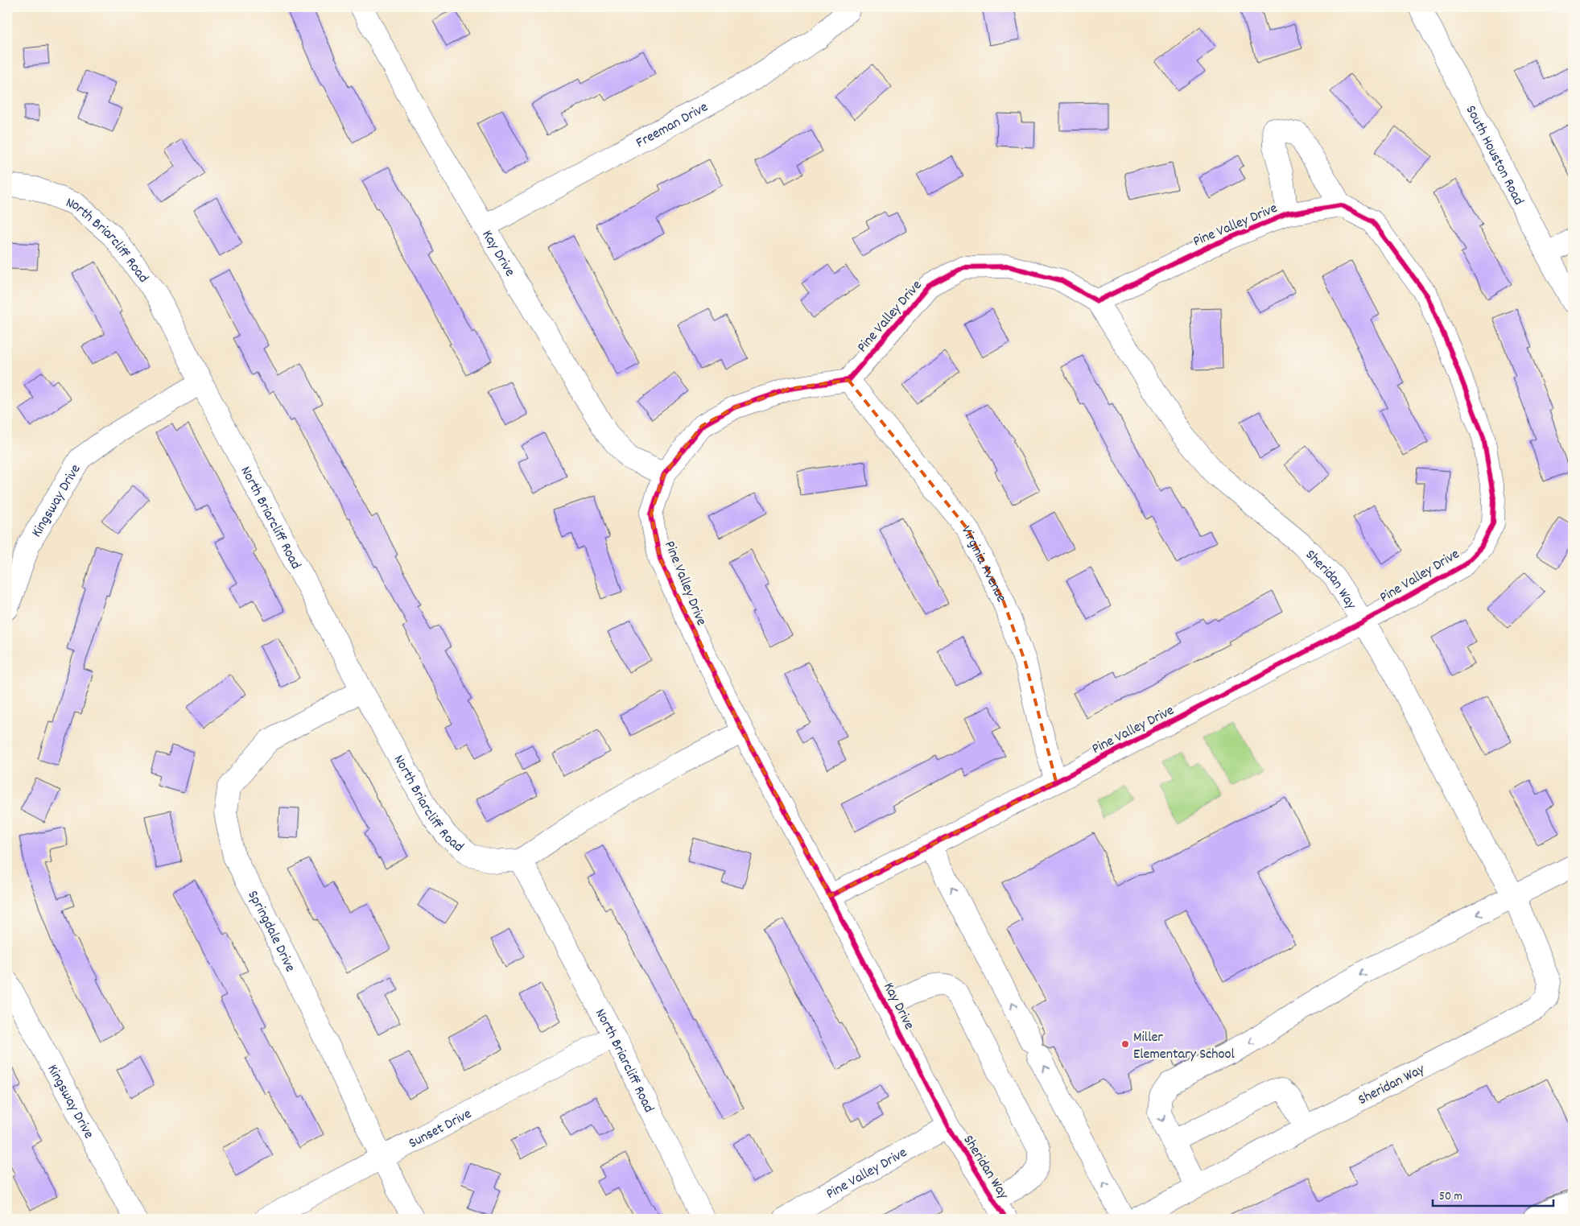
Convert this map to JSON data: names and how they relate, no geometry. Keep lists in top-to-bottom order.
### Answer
{
  "streets": {
    "street": [
      "Freeman Drive",
      "South Houston Road",
      "Pine Valley Drive",
      "North Briarcliff Road",
      "Kay Drive",
      "Kingsway Drive",
      "Virginia Avenue",
      "Sheridan Way",
      "Springdale Drive",
      "Sunset Drive"
    ]
  },
  "crossings": [
    ["Freeman Drive", "Kay Drive"],
    ["Pine Valley Drive", "Kay Drive"],
    ["Pine Valley Drive", "Virginia Avenue"],
    ["Pine Valley Drive", "Sheridan Way"],
    ["North Briarcliff Road", "Kingsway Drive"],
    ["North Briarcliff Road", "Springdale Drive"],
    ["North Briarcliff Road", "Sunset Drive"],
    ["Kay Drive", "Sheridan Way"],
    ["Springdale Drive", "Sunset Drive"]
  ],
  "places": ["Miller Elementary School"],
  "scale_bar": "50 m"
}
